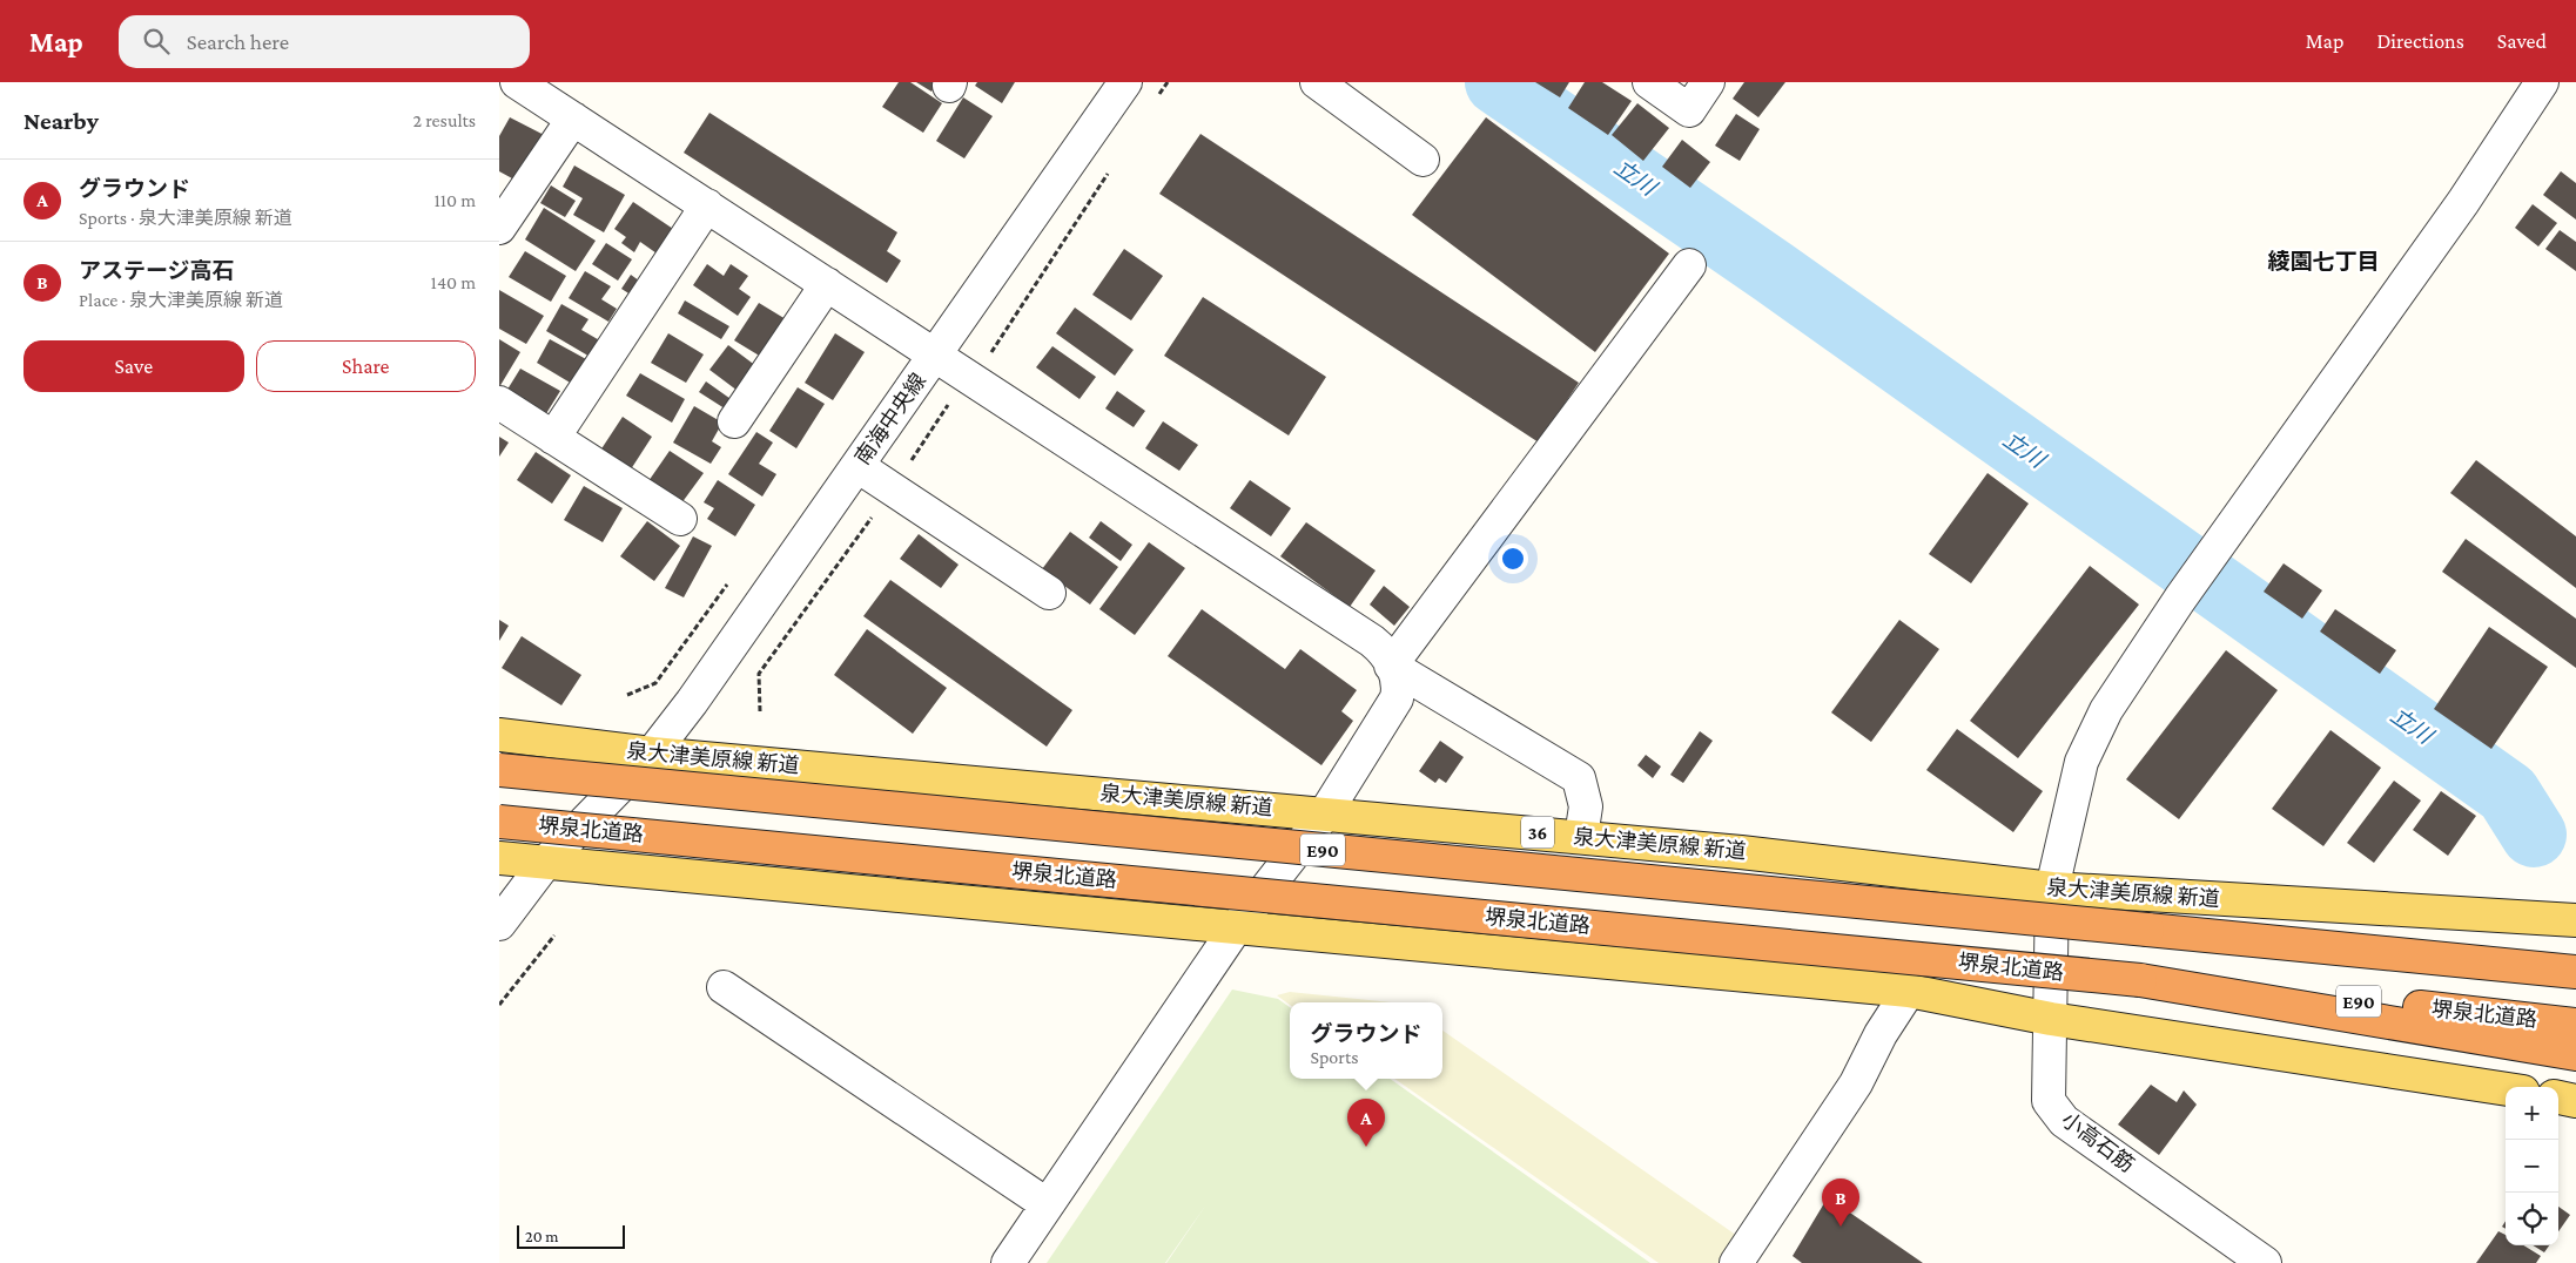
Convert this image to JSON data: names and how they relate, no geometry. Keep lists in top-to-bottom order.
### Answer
{
  "streets": {
    "highway": ["堺泉北道路", "E90"],
    "main road": ["泉大津美原線 新道", "36"],
    "street": ["南海中央線", "小高石筋"]
  },
  "crossings": [
    ["南海中央線", "泉大津美原線 新道"],
    ["泉大津美原線 新道", "小高石筋"]
  ],
  "districts": ["綾園七丁目"],
  "water": ["立川"],
  "scale_bar": "20 m",
  "page": {
    "header": "Map",
    "search": "Search here",
    "nav": ["Map", "Directions", "Saved"],
    "heading": ["Nearby", "2 results"],
    "list": [
      {
        "mark": "A",
        "name": "グラウンド",
        "note": "Sports · 泉大津美原線 新道",
        "value": "110 m"
      },
      {
        "mark": "B",
        "name": "アステージ高石",
        "note": "Place · 泉大津美原線 新道",
        "value": "140 m"
      }
    ],
    "buttons": ["Save", "Share"],
    "popup": ["グラウンド", "Sports"],
    "map_buttons": ["+", "−"],
    "pins": ["A", "B"],
    "scale": "20 m"
  }
}
